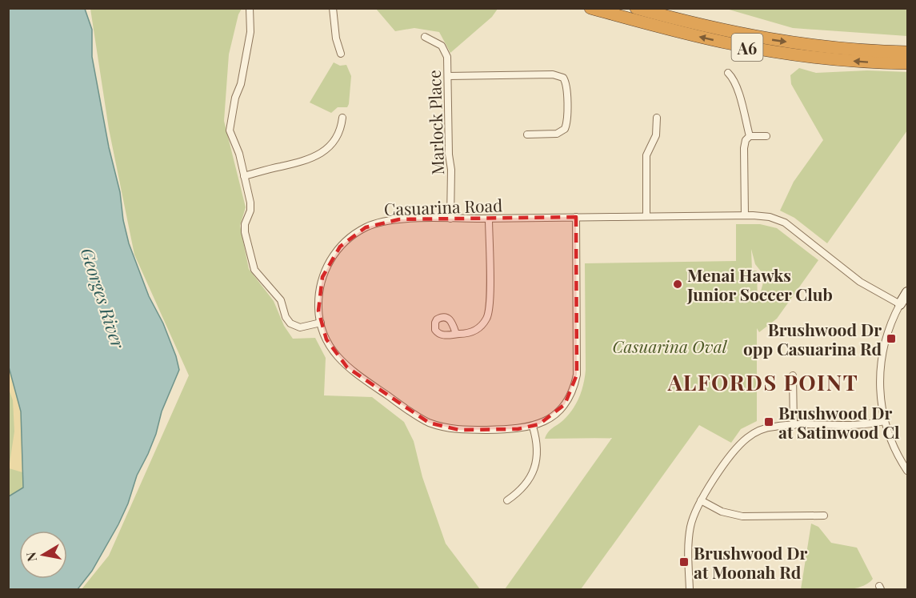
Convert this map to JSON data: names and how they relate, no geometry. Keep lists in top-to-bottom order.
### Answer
{
  "streets": {
    "highway": ["A6"],
    "street": ["Marlock Place", "Casuarina Road"]
  },
  "crossings": [
    ["Marlock Place", "Casuarina Road"]
  ],
  "districts": ["ALFORDS POINT"],
  "water": ["Georges River"],
  "parks": ["Casuarina Oval"],
  "places": {
    "other": ["Menai Hawks Junior Soccer Club"],
    "transit": ["Brushwood Dr opp Casuarina Rd", "Brushwood Dr at Satinwood Cl", "Brushwood Dr at Moonah Rd"]
  },
  "north": "left"
}
